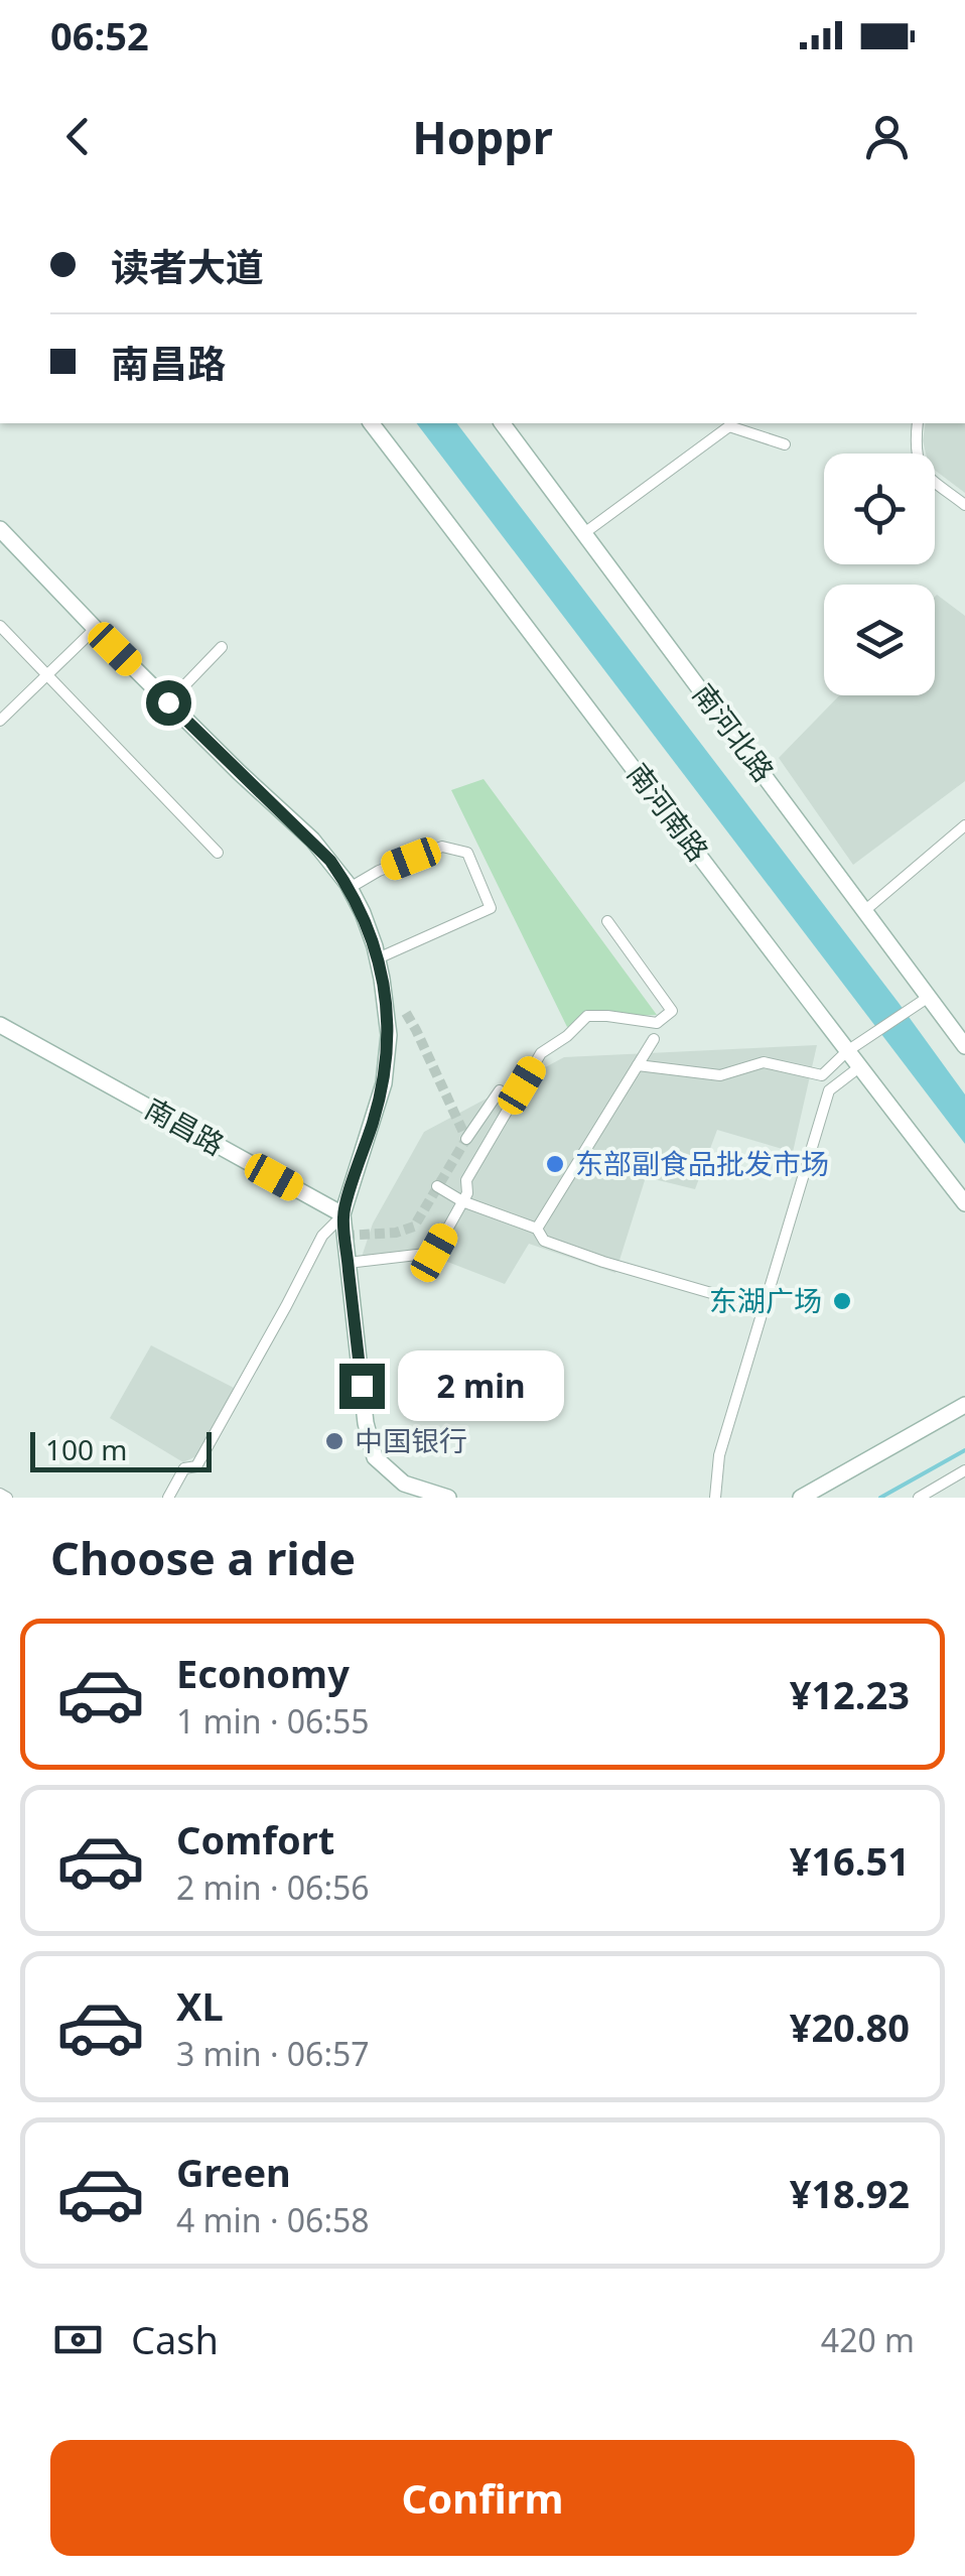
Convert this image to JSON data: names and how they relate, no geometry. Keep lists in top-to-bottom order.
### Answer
{
  "streets": {
    "street": ["南河北路", "南河南路", "南昌路"]
  },
  "places": ["东部副食品批发市场", "东湖广场", "中国银行"],
  "scale_bar": "100 m",
  "page": {
    "status": "06:52",
    "header": "Hoppr",
    "banner": ["读者大道", "南昌路"],
    "bubble": "2 min",
    "scale": "100 m",
    "heading": "Choose a ride",
    "list": [
      {
        "name": "Economy",
        "note": "1 min · 06:55",
        "value": "¥12.23"
      },
      {
        "name": "Comfort",
        "note": "2 min · 06:56",
        "value": "¥16.51"
      },
      {
        "name": "XL",
        "note": "3 min · 06:57",
        "value": "¥20.80"
      },
      {
        "name": "Green",
        "note": "4 min · 06:58",
        "value": "¥18.92"
      }
    ],
    "pay": ["Cash", "420 m"],
    "buttons": "Confirm"
  }
}
